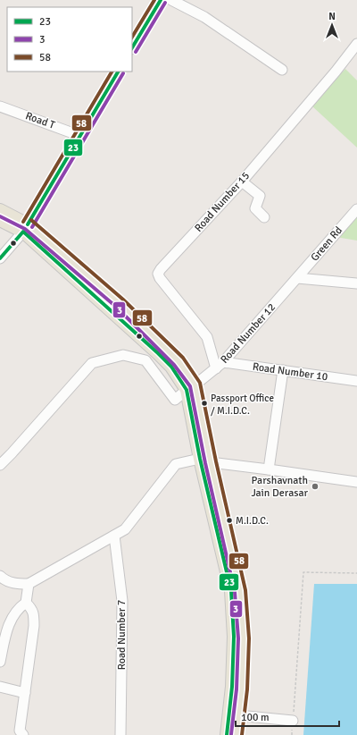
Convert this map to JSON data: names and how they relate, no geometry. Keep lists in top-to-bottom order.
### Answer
{
  "streets": {
    "street": [
      "Road T",
      "Road Number 15",
      "Green Rd",
      "Road Number 12",
      "Road Number 10",
      "Road Number 7"
    ]
  },
  "crossings": [
    ["Road Number 15", "Road Number 12"],
    ["Road Number 15", "Road Number 10"],
    ["Green Rd", "Road Number 12"],
    ["Road Number 12", "Road Number 10"]
  ],
  "places": ["Passport Office / M.I.D.C.", "Parshavnath Jain Derasar", "M.I.D.C."],
  "lines": ["transit line 23", "transit line 58", "transit line 3"],
  "legend": ["23", "3", "58"],
  "scale_bar": "100 m",
  "north": "top"
}
